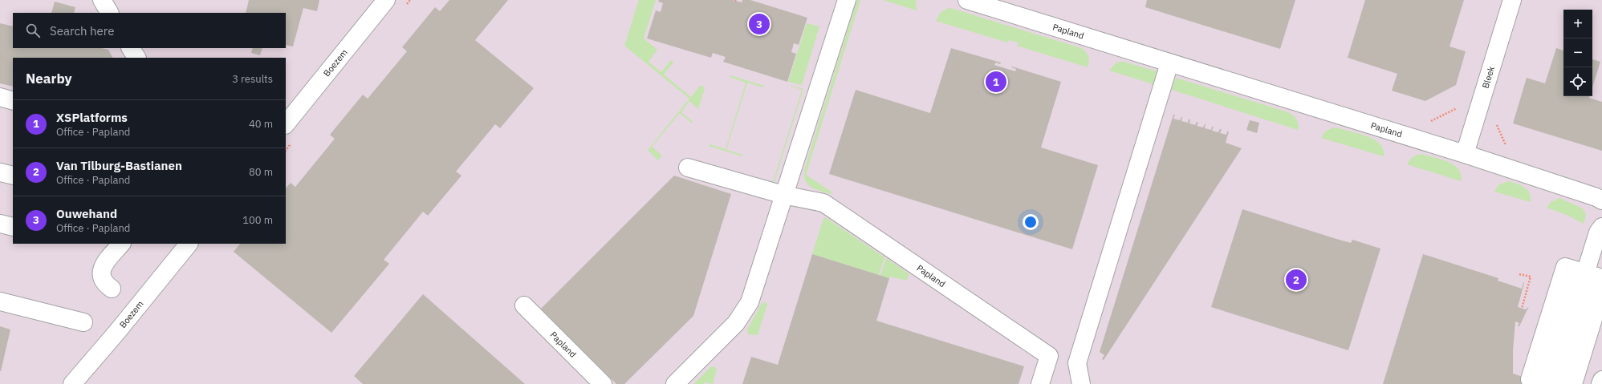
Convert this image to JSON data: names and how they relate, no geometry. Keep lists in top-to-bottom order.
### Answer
{
  "streets": {
    "street": ["Papland", "Boezem", "Bleek"]
  },
  "crossings": [
    ["Papland", "Bleek"]
  ],
  "page": {
    "map_buttons": ["+", "−"],
    "pins": ["3", "1", "2"],
    "search": "Search here",
    "heading": ["Nearby", "3 results"],
    "list": [
      {
        "mark": "1",
        "name": "XSPlatforms",
        "note": "Office · Papland",
        "value": "40 m"
      },
      {
        "mark": "2",
        "name": "Van Tilburg-Bastianen",
        "note": "Office · Papland",
        "value": "80 m"
      },
      {
        "mark": "3",
        "name": "Ouwehand",
        "note": "Office · Papland",
        "value": "100 m"
      }
    ]
  }
}
